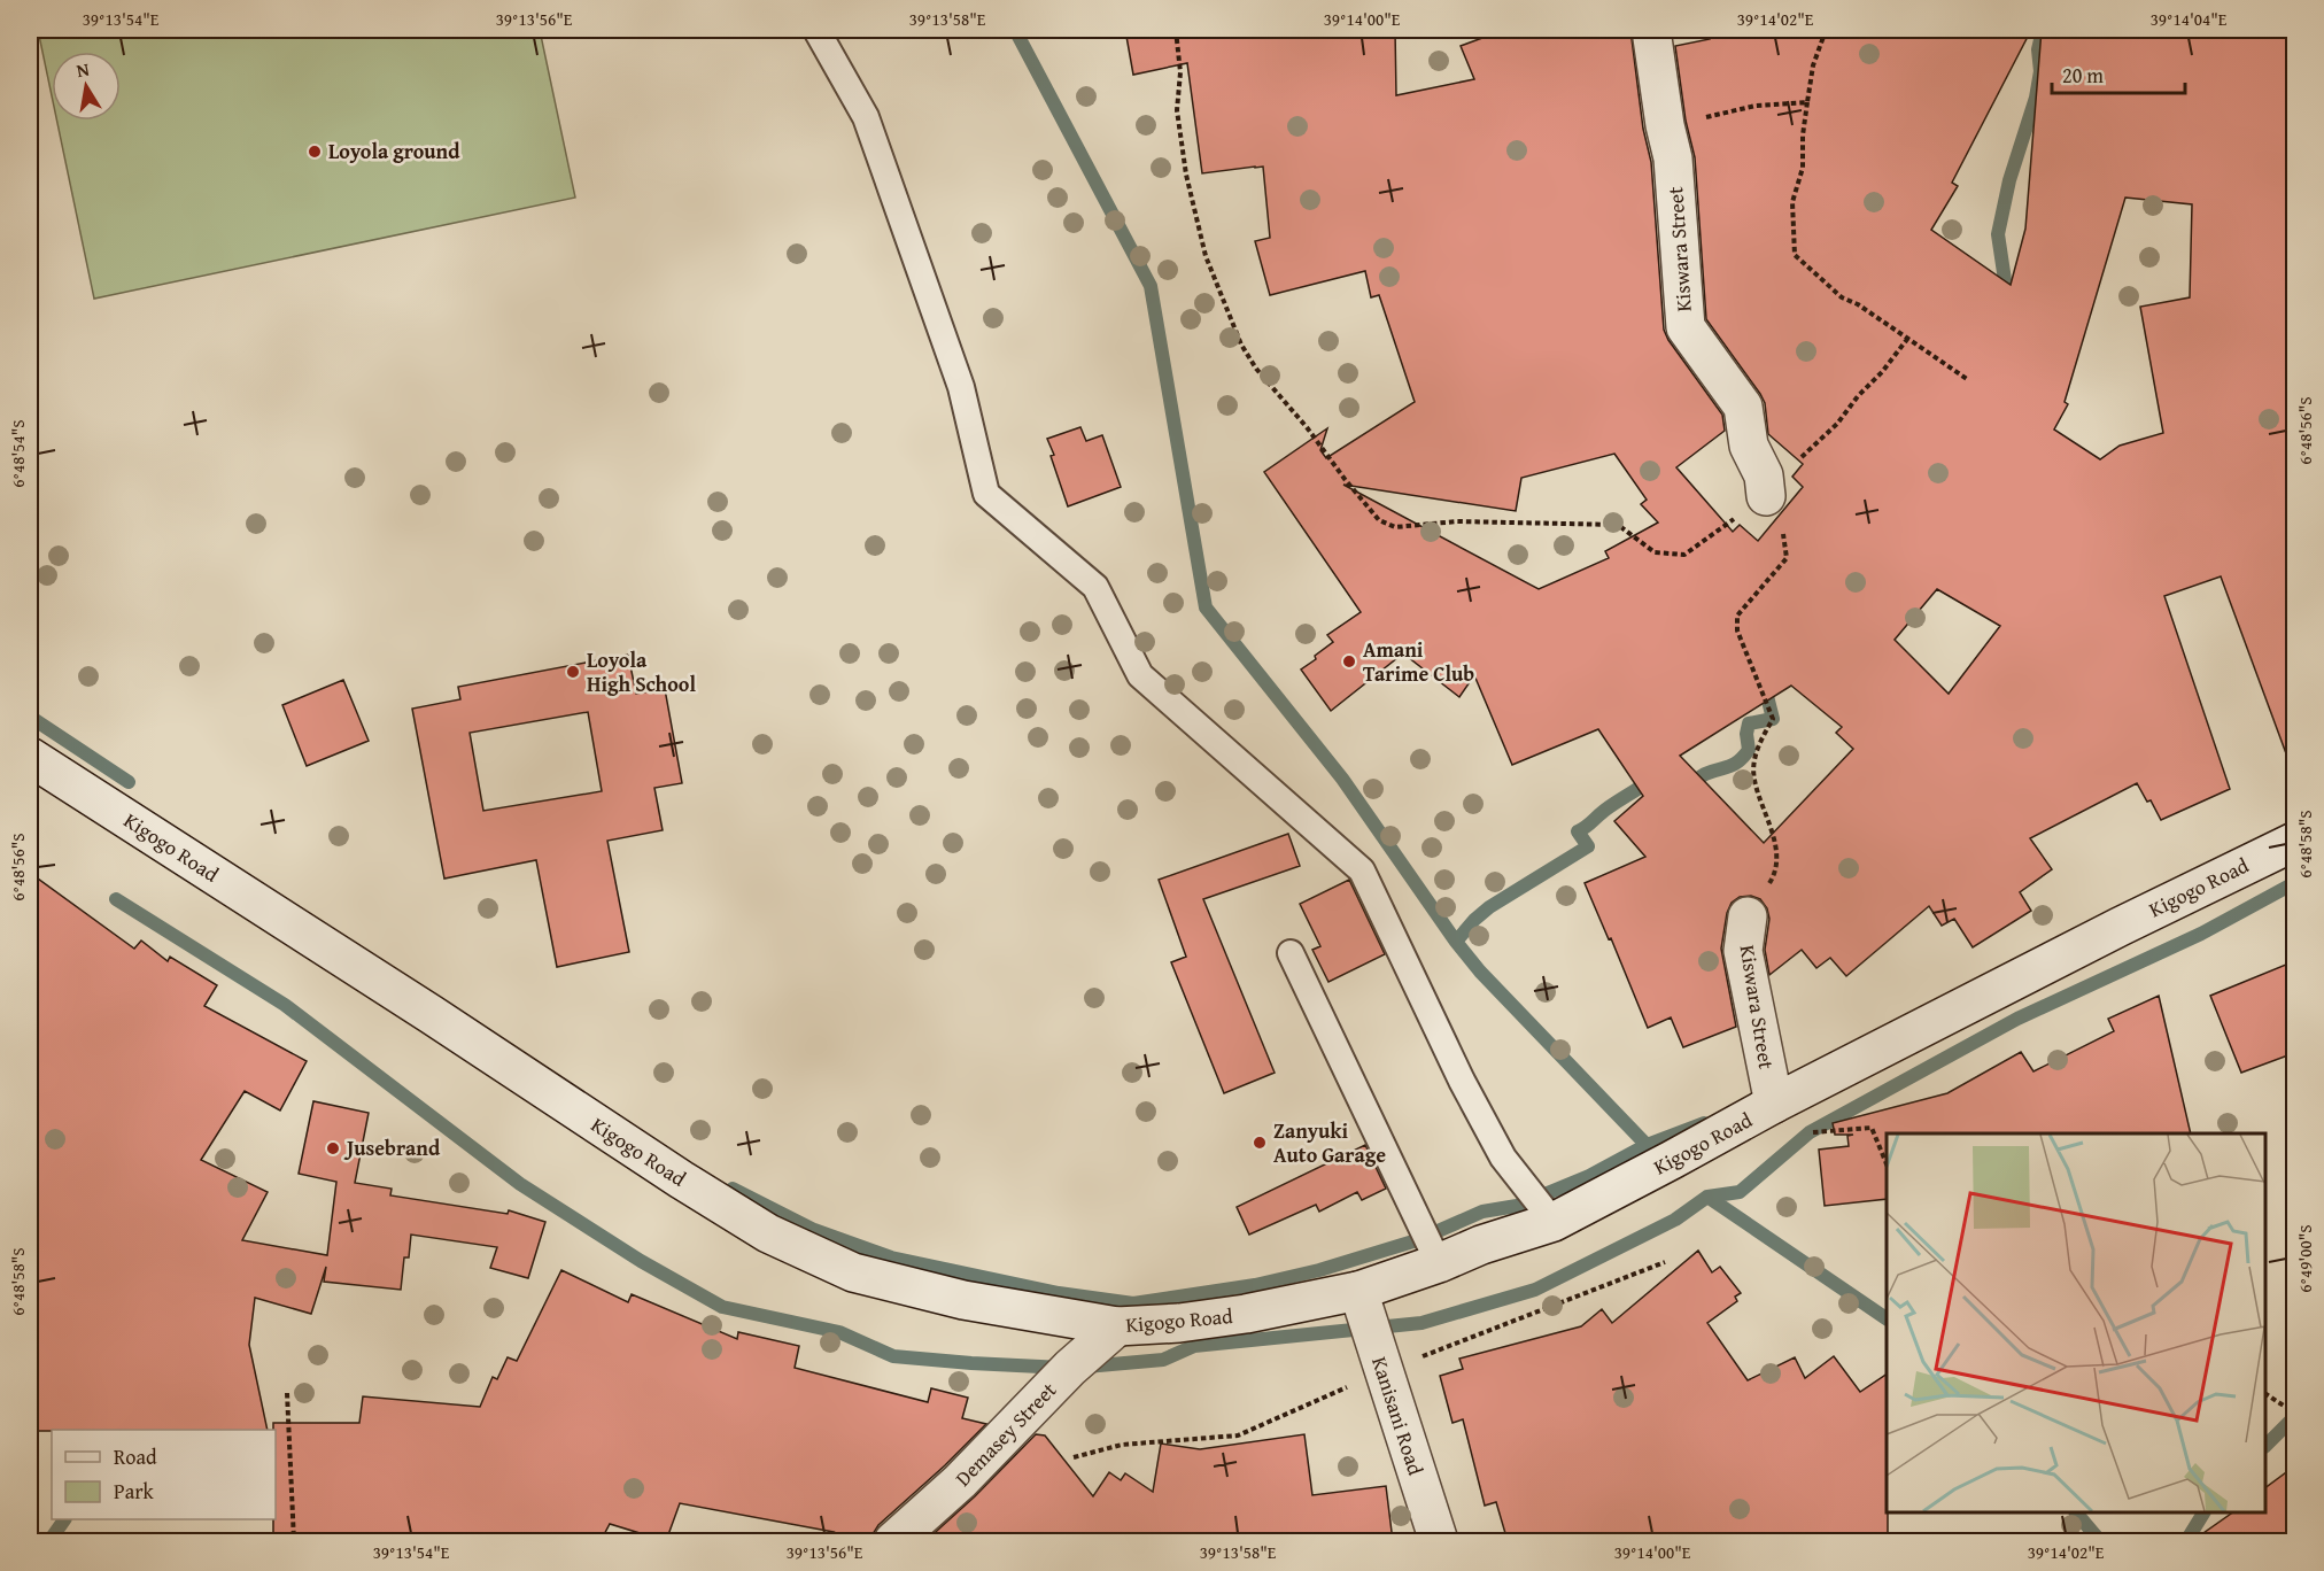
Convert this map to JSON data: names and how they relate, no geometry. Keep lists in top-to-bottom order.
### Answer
{
  "streets": {
    "main road": [
      "Kiswara Street",
      "Kigogo Road",
      "Kanisani Road",
      "Demasey Street"
    ]
  },
  "crossings": [
    ["Kiswara Street", "Kigogo Road"],
    ["Kigogo Road", "Kanisani Road"],
    ["Kigogo Road", "Demasey Street"]
  ],
  "places": [
    "Loyola ground",
    "Amani Tarime Club",
    "Loyola High School",
    "Zanyuki Auto Garage",
    "Jusebrand"
  ],
  "legend": ["Road", "Park"],
  "scale_bar": "20 m",
  "north": "top",
  "coordinates": [
    "39°13'54\"E",
    "39°13'56\"E",
    "39°13'58\"E",
    "39°14'00\"E",
    "39°14'02\"E",
    "39°14'04\"E",
    "6°48'56\"S",
    "6°48'54\"S",
    "6°48'58\"S",
    "6°49'00\"S"
  ]
}
